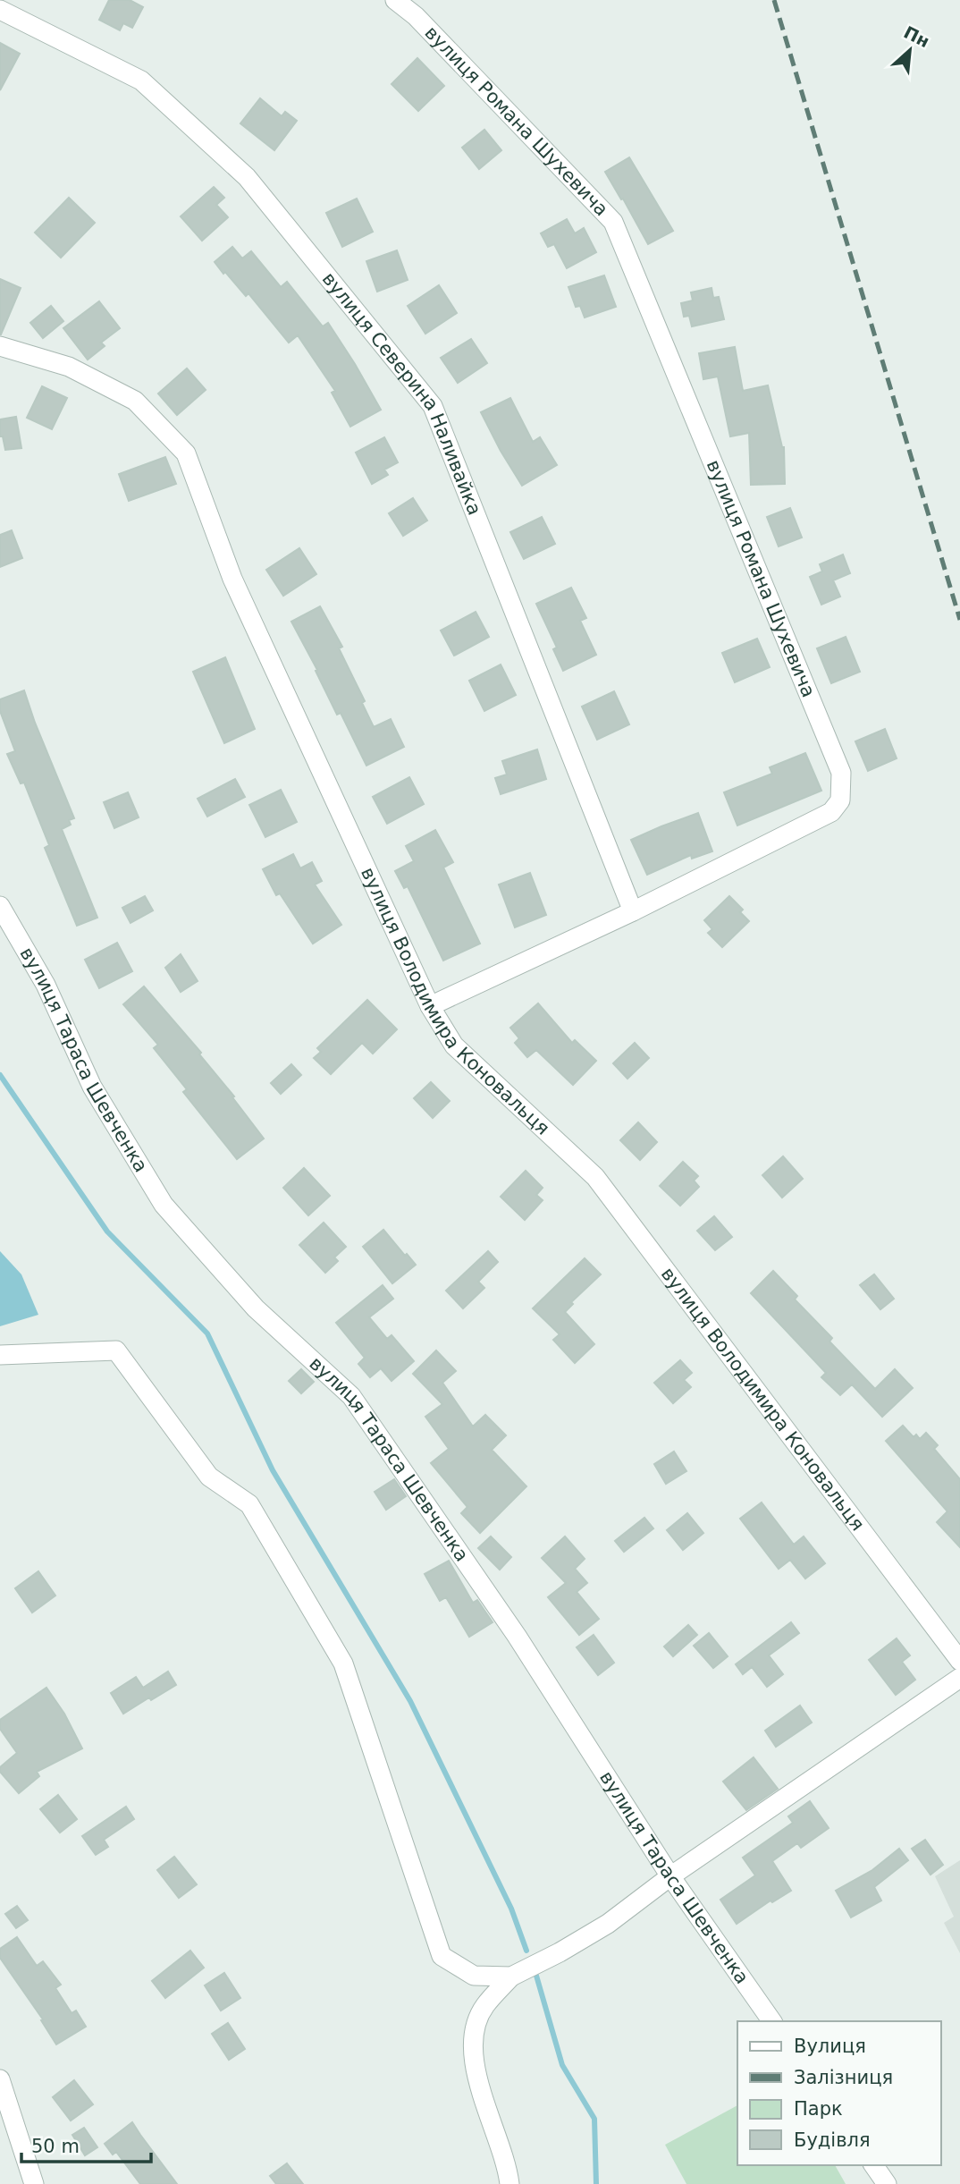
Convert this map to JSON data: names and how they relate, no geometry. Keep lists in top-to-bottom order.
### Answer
{
  "streets": {
    "street": [
      "вулиця Романа Шухевича",
      "вулиця Северина Наливайка",
      "вулиця Володимира Коновальця",
      "вулиця Тараса Шевченка"
    ]
  },
  "crossings": [
    ["вулиця Романа Шухевича", "вулиця Северина Наливайка"],
    ["вулиця Романа Шухевича", "вулиця Володимира Коновальця"]
  ],
  "legend": [
    "Вулиця",
    "Залізниця",
    "Парк",
    "Будівля"
  ],
  "scale_bar": "50 m",
  "north": "top right"
}
